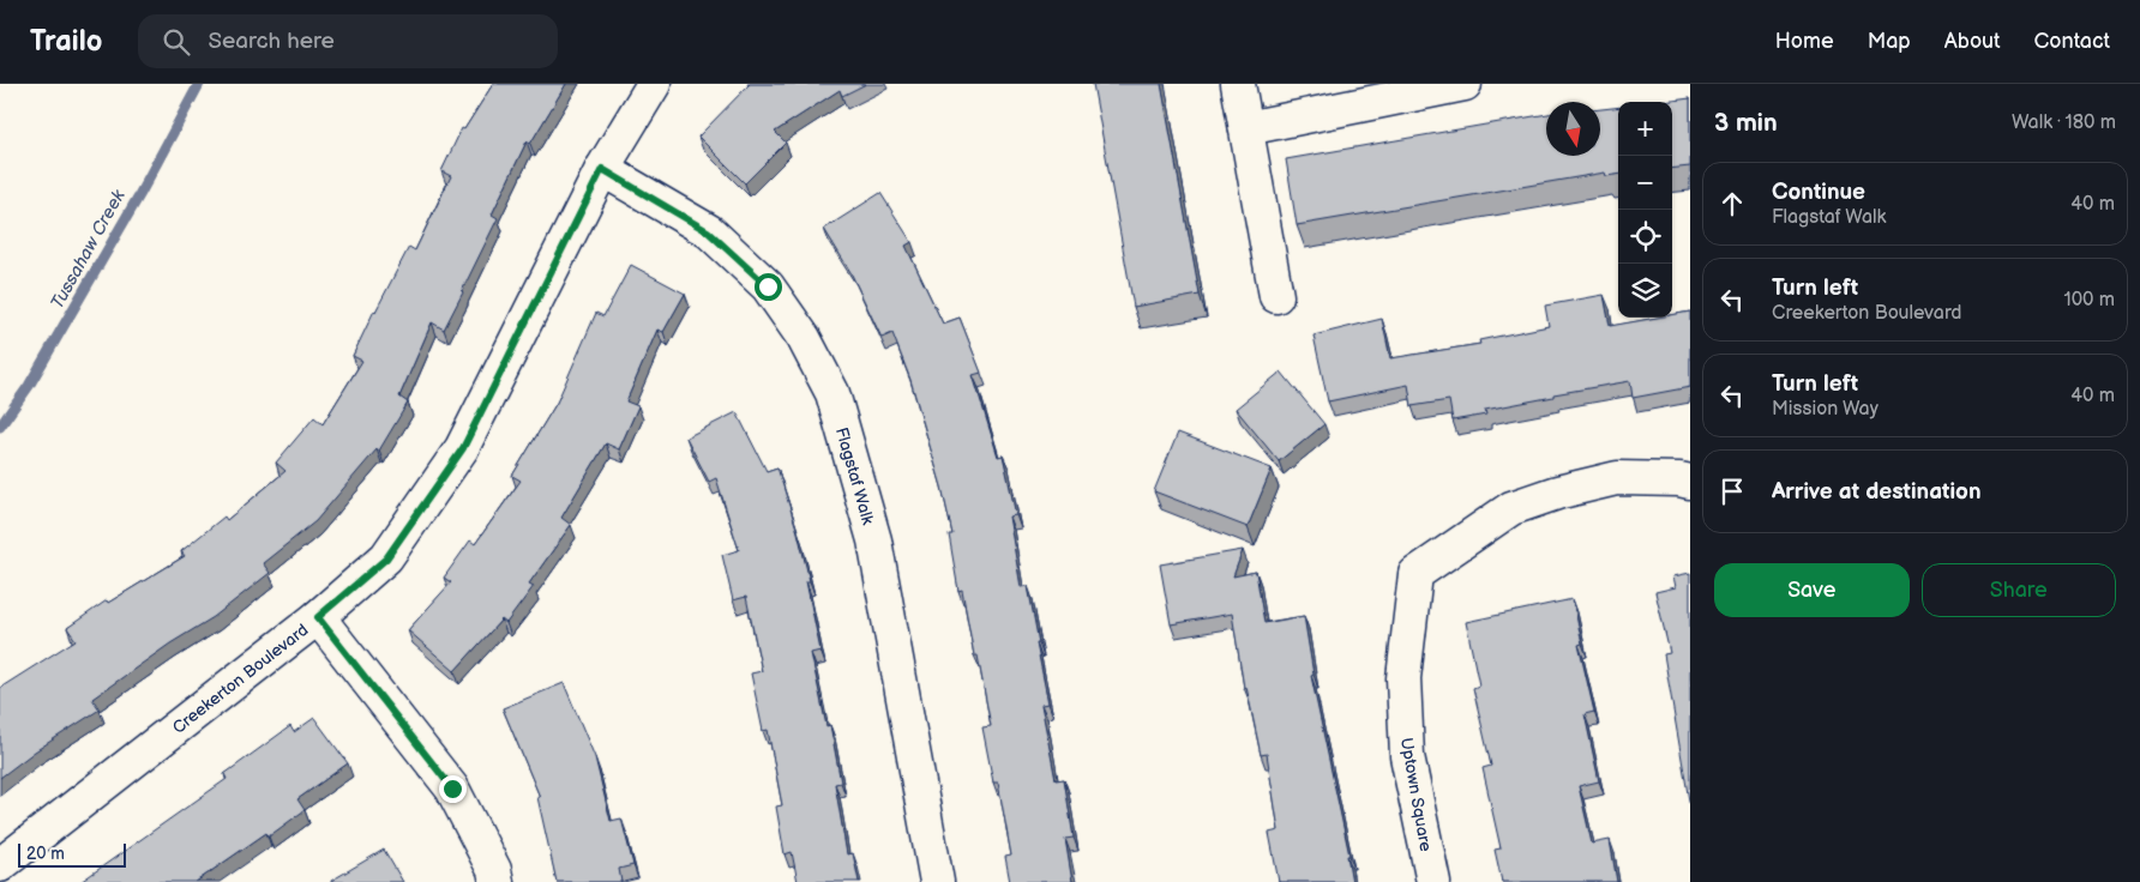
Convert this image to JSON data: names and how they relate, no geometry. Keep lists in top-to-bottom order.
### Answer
{
  "streets": {
    "street": ["Flagstaf Walk", "Creekerton Boulevard", "Uptown Square"]
  },
  "crossings": [
    ["Flagstaf Walk", "Creekerton Boulevard"]
  ],
  "water": ["Tussahaw Creek"],
  "scale_bar": "20 m",
  "north": "bottom",
  "page": {
    "header": "Trailo",
    "search": "Search here",
    "nav": [
      "Home",
      "Map",
      "About",
      "Contact"
    ],
    "heading": ["3 min", "Walk · 180 m"],
    "map_buttons": ["+", "−"],
    "list": [
      ["Continue", "Flagstaf Walk", "40 m"],
      ["Turn left", "Creekerton Boulevard", "100 m"],
      ["Turn left", "Mission Way", "40 m"],
      "Arrive at destination"
    ],
    "buttons": ["Save", "Share"],
    "scale": "20 m"
  }
}
